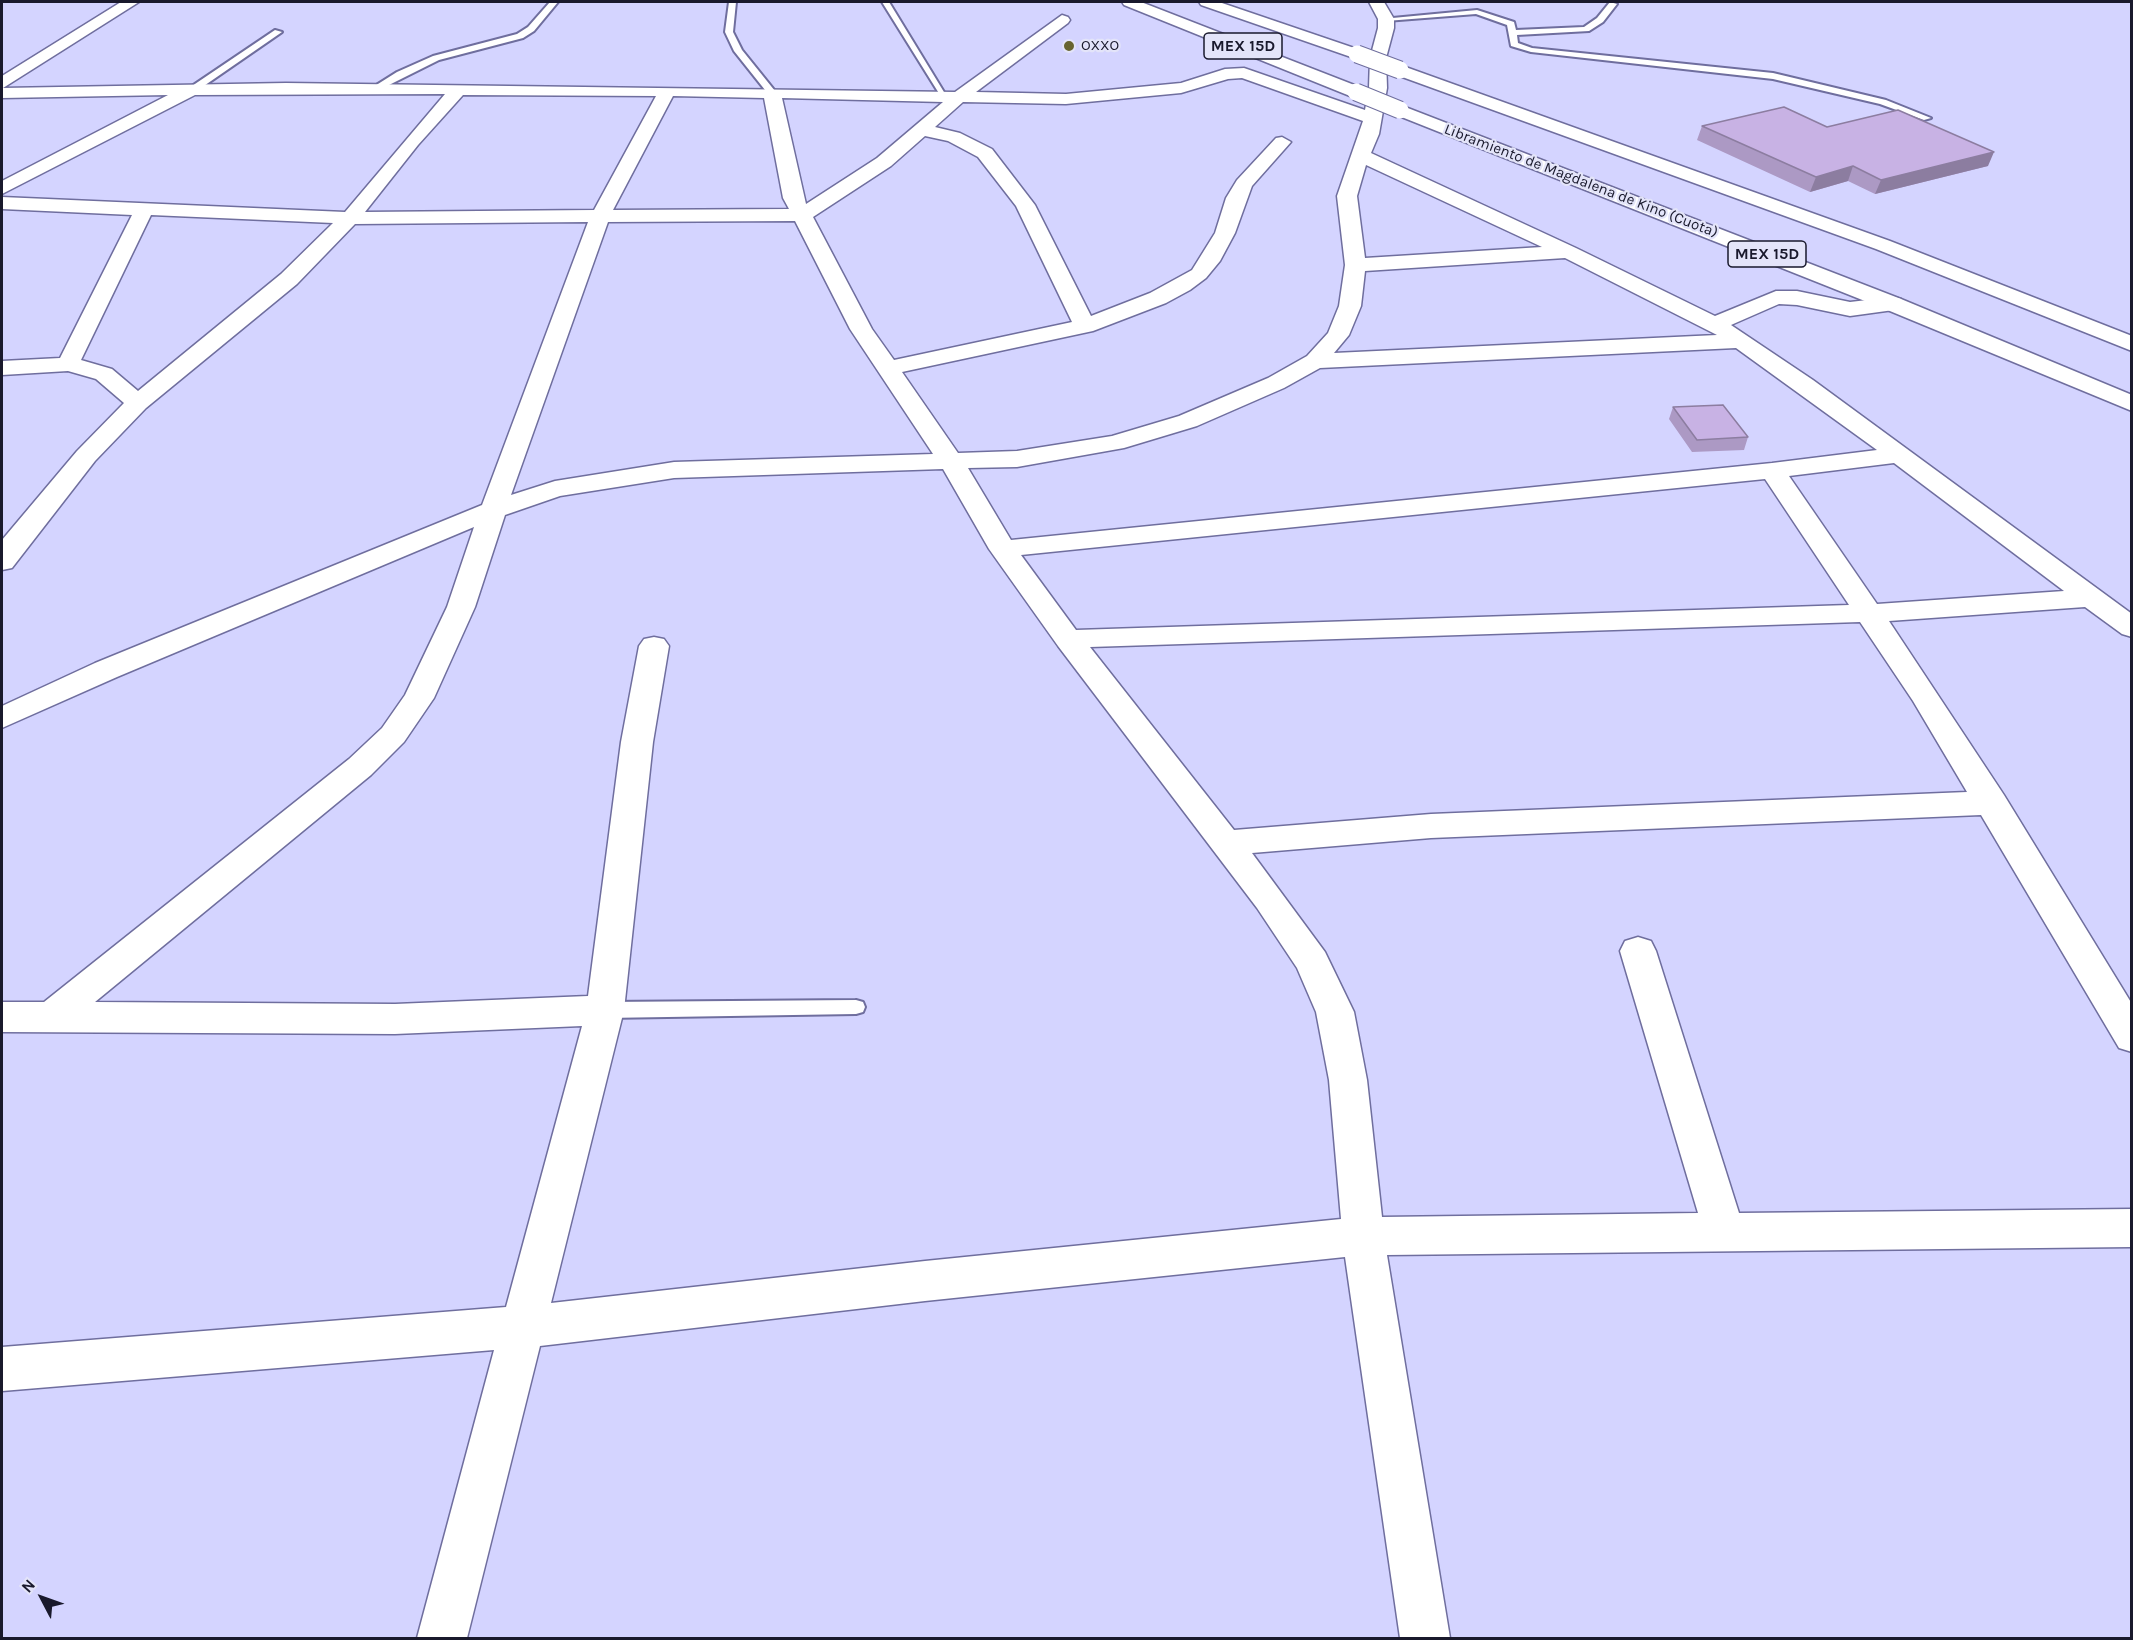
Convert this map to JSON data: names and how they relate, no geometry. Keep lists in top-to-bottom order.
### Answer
{
  "streets": {
    "main road": ["MEX 15D", "Libramiento de Magdalena de Kino (Cuota)"]
  },
  "places": ["OXXO"],
  "north": "top left"
}
